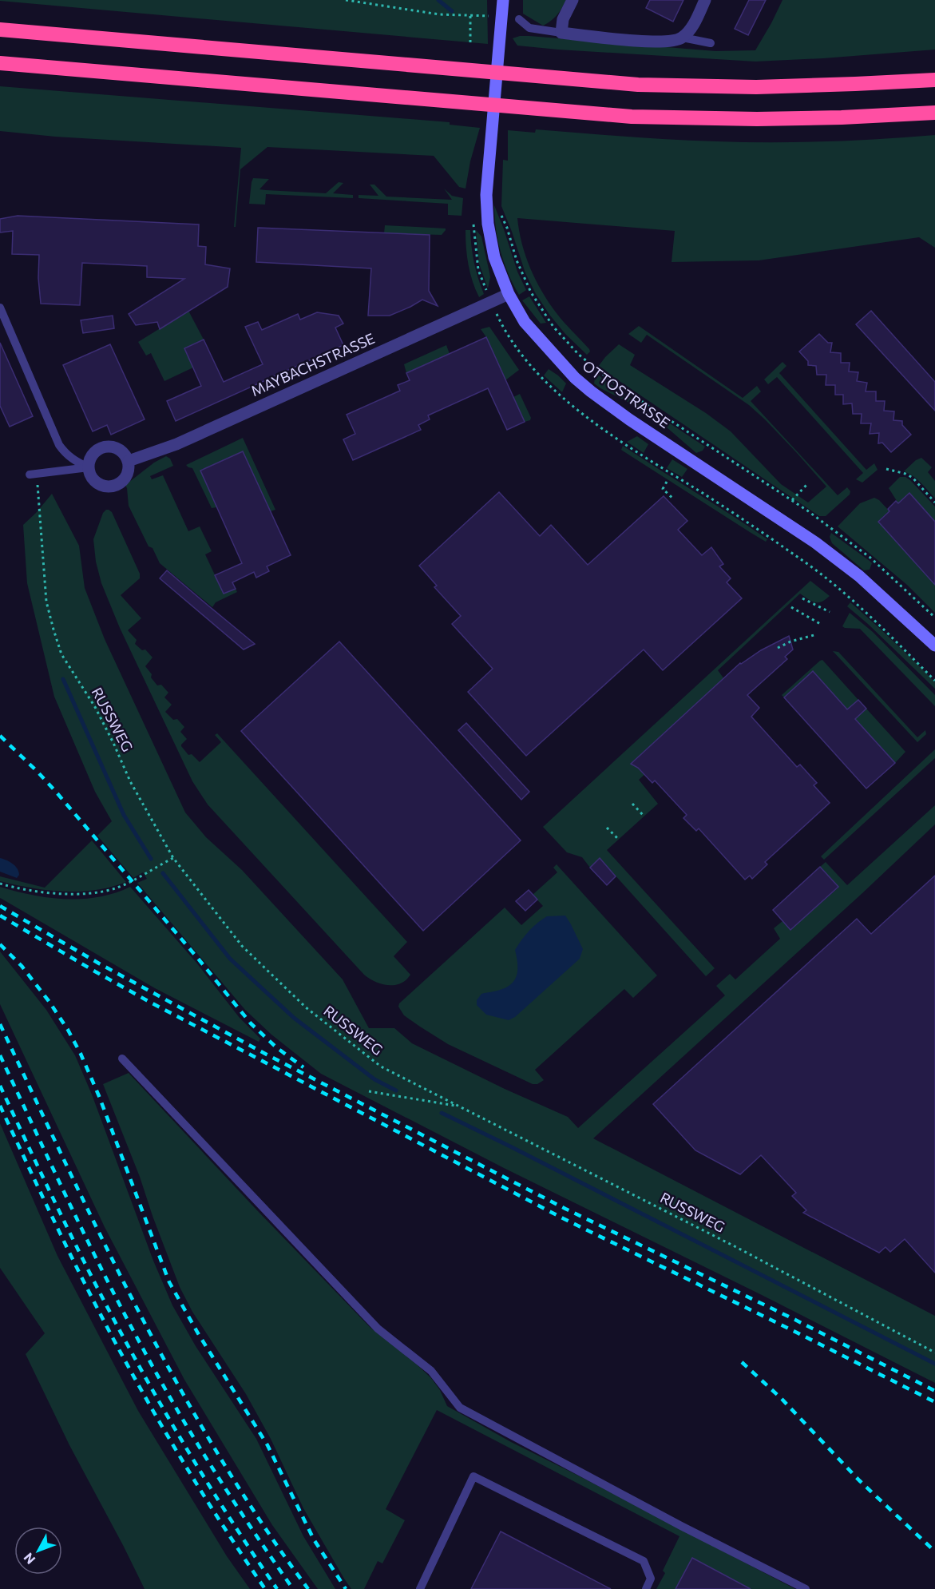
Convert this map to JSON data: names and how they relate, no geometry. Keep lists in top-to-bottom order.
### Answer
{
  "streets": {
    "main road": ["OTTOSTRASSE"],
    "street": ["MAYBACHSTRASSE"],
    "path": ["RUSSWEG"]
  },
  "crossings": [
    ["MAYBACHSTRASSE", "OTTOSTRASSE"]
  ],
  "north": "bottom left"
}
